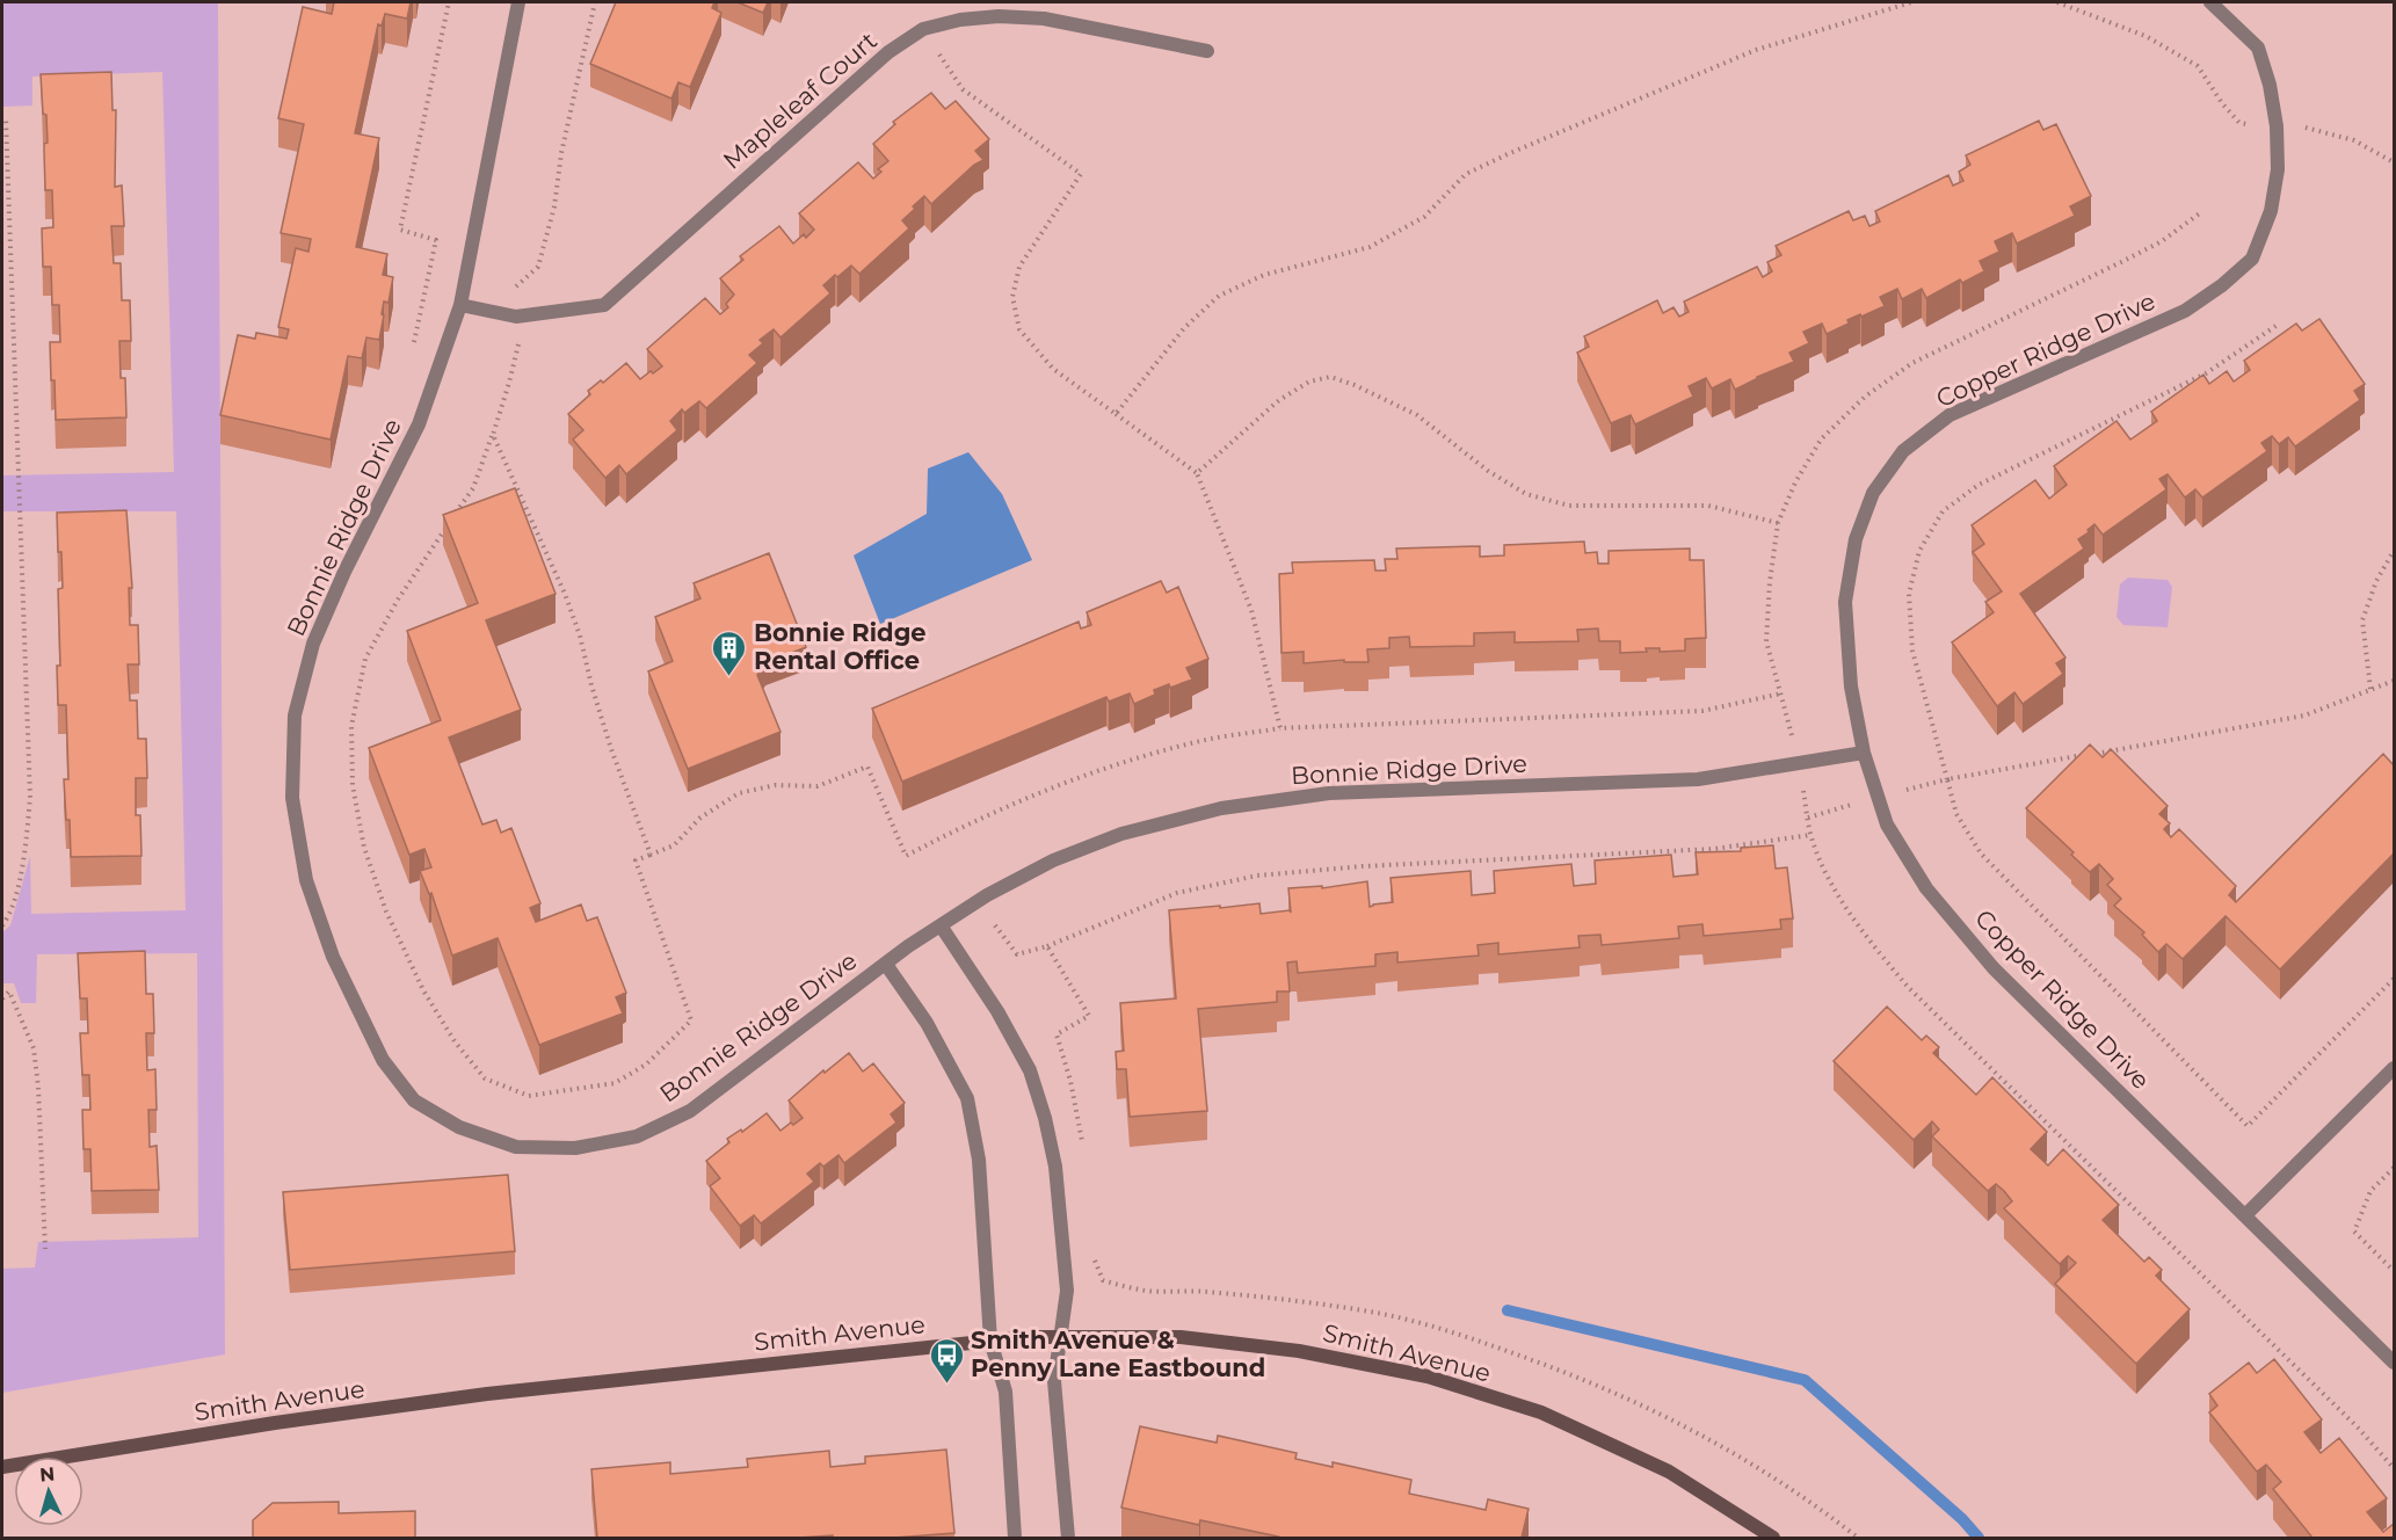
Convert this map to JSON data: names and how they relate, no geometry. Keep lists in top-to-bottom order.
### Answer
{
  "streets": {
    "main road": ["Smith Avenue"],
    "street": ["Mapleleaf Court", "Copper Ridge Drive", "Bonnie Ridge Drive"]
  },
  "crossings": [
    ["Mapleleaf Court", "Bonnie Ridge Drive"],
    ["Copper Ridge Drive", "Bonnie Ridge Drive"],
    ["Bonnie Ridge Drive", "Smith Avenue"]
  ],
  "places": {
    "building": ["Bonnie Ridge Rental Office"],
    "bus stop": ["Smith Avenue & Penny Lane Eastbound"]
  },
  "north": "top"
}
